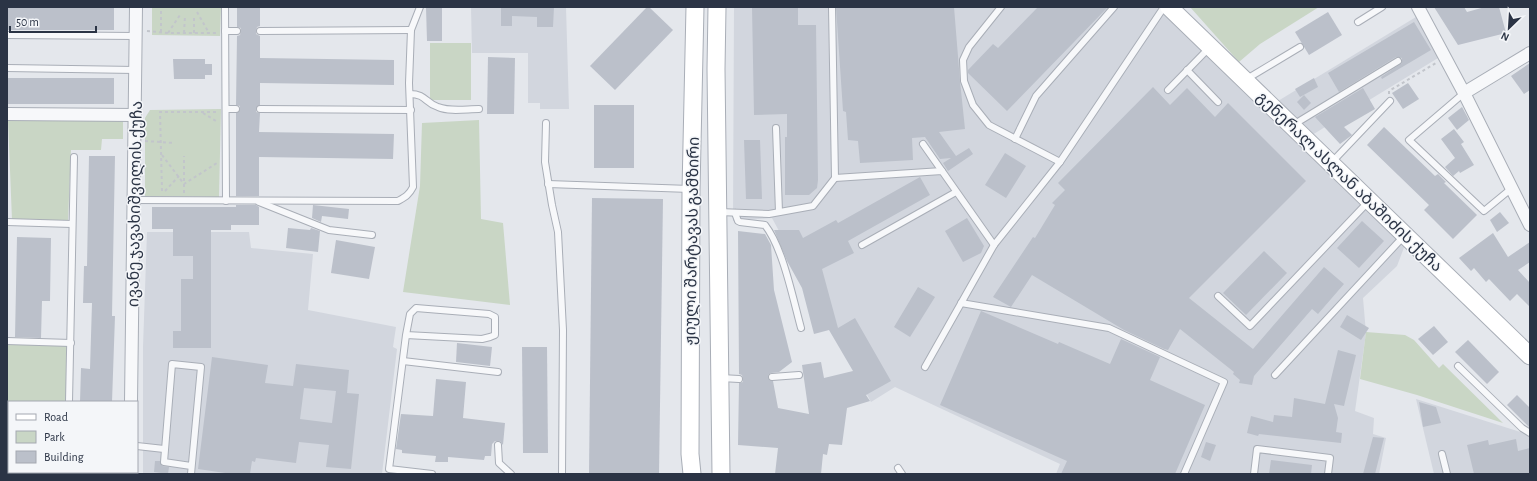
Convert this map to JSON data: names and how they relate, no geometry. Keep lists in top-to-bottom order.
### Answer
{
  "streets": {
    "main road": ["გენერალ ასლან აბაშიძის ქუჩა", "ჟიული შარტავას გამზირი"],
    "street": ["ივანე ჯავახიშვილის ქუჩა"]
  },
  "legend": ["Road", "Park", "Building"],
  "scale_bar": "50 m",
  "north": "bottom left"
}
